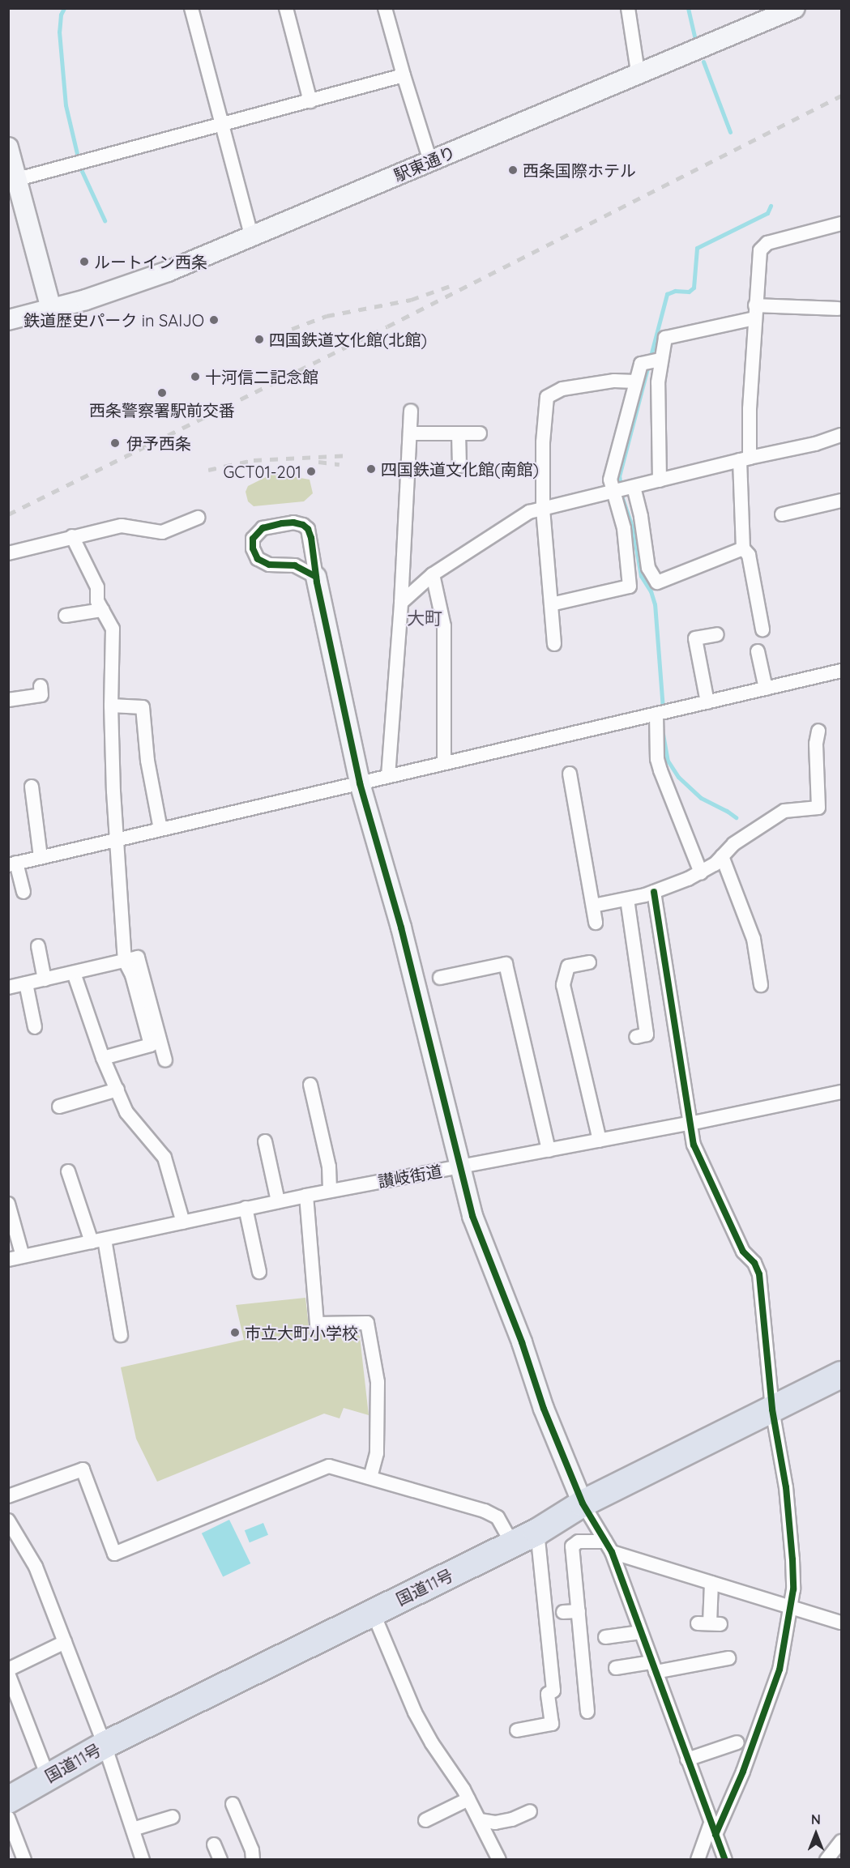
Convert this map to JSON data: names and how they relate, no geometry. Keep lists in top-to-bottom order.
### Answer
{
  "streets": {
    "highway": ["国道11号"],
    "street": ["駅東通り", "讃岐街道"]
  },
  "districts": ["大町"],
  "places": [
    "西条国際ホテル",
    "ルートイン西条",
    "鉄道歴史パーク in SAIJO",
    "四国鉄道文化館(北館)",
    "十河信二記念館",
    "西条警察署駅前交番",
    "伊予西条",
    "四国鉄道文化館(南館)",
    "GCT01-201",
    "市立大町小学校"
  ],
  "north": "top"
}
